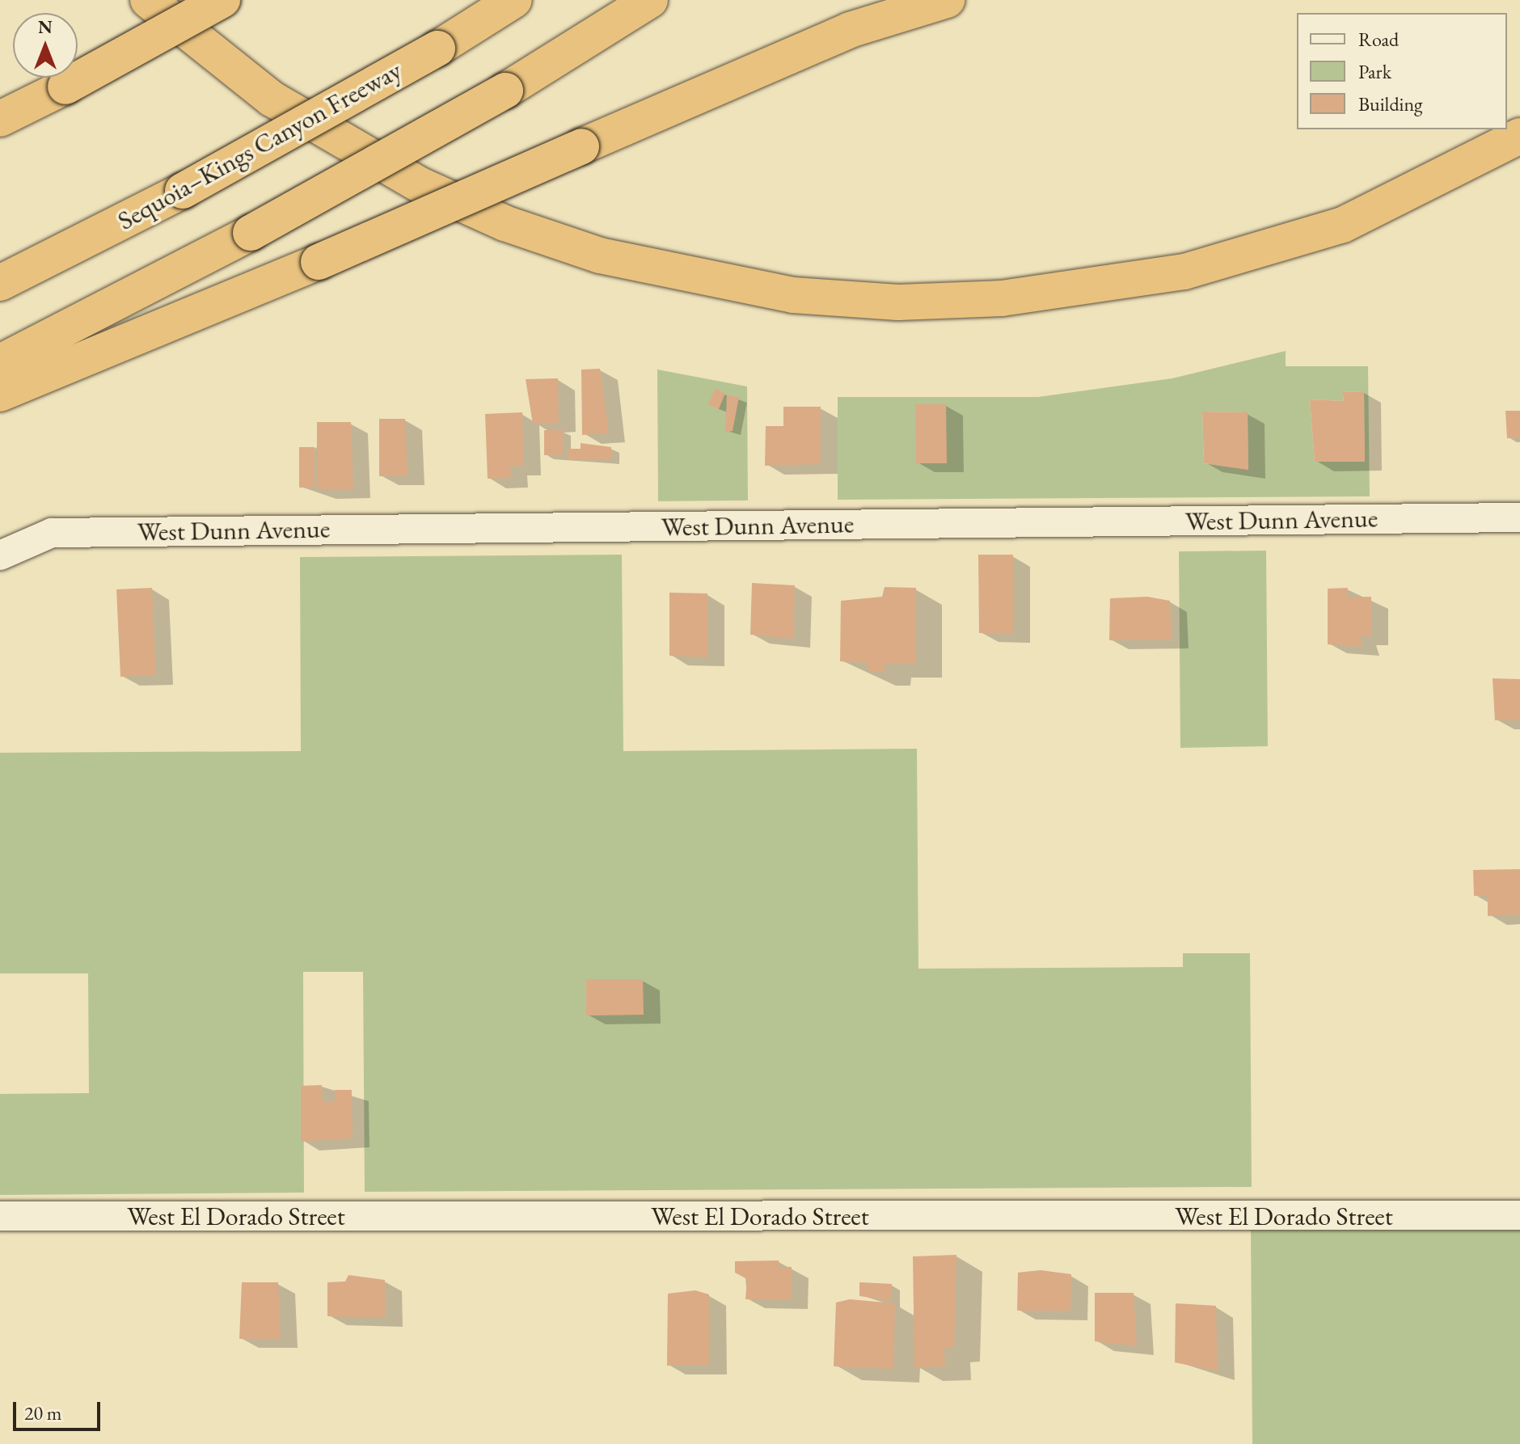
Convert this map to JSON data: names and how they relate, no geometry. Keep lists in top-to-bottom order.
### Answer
{
  "streets": {
    "highway": ["Sequoia–Kings Canyon Freeway"],
    "street": ["West Dunn Avenue", "West El Dorado Street"]
  },
  "legend": ["Road", "Park", "Building"],
  "scale_bar": "20 m",
  "north": "top"
}
